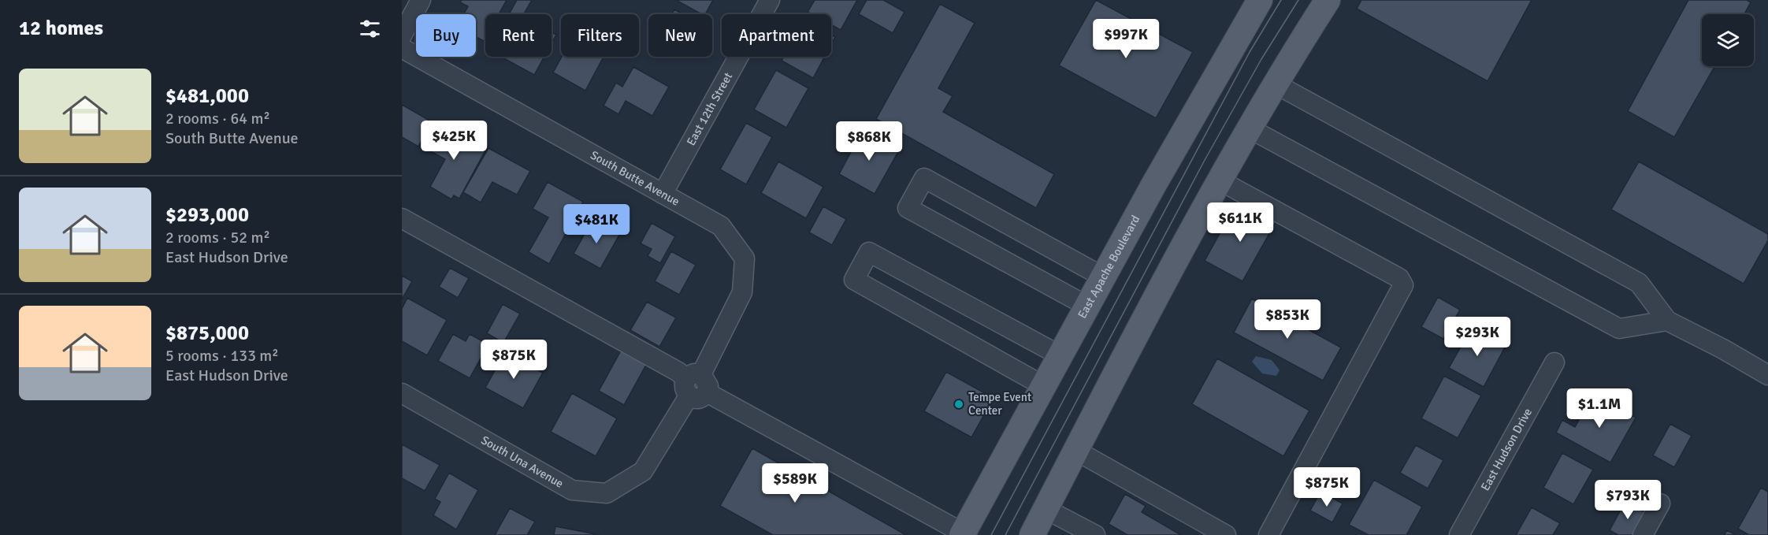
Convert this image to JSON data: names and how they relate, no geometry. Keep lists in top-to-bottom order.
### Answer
{
  "streets": {
    "main road": ["East Apache Boulevard"],
    "street": [
      "East 12th Street",
      "South Butte Avenue",
      "East Hudson Drive",
      "South Una Avenue"
    ]
  },
  "crossings": [
    ["East 12th Street", "South Butte Avenue"],
    ["South Butte Avenue", "South Una Avenue"]
  ],
  "places": ["Tempe Event Center"],
  "page": {
    "heading": "12 homes",
    "chip": [
      "Buy",
      "Rent",
      "Filters",
      "New",
      "Apartment"
    ],
    "price": [
      "$997K",
      "$425K",
      "$868K",
      "$611K",
      "$481K",
      "$853K",
      "$293K",
      "$875K",
      "$1.1M",
      "$589K",
      "$875K",
      "$793K"
    ],
    "list": [
      {
        "name": "$481,000",
        "note": "2 rooms · 64 m² · South Butte Avenue"
      },
      {
        "name": "$293,000",
        "note": "2 rooms · 52 m² · East Hudson Drive"
      },
      {
        "name": "$875,000",
        "note": "5 rooms · 133 m² · East Hudson Drive"
      }
    ]
  }
}
